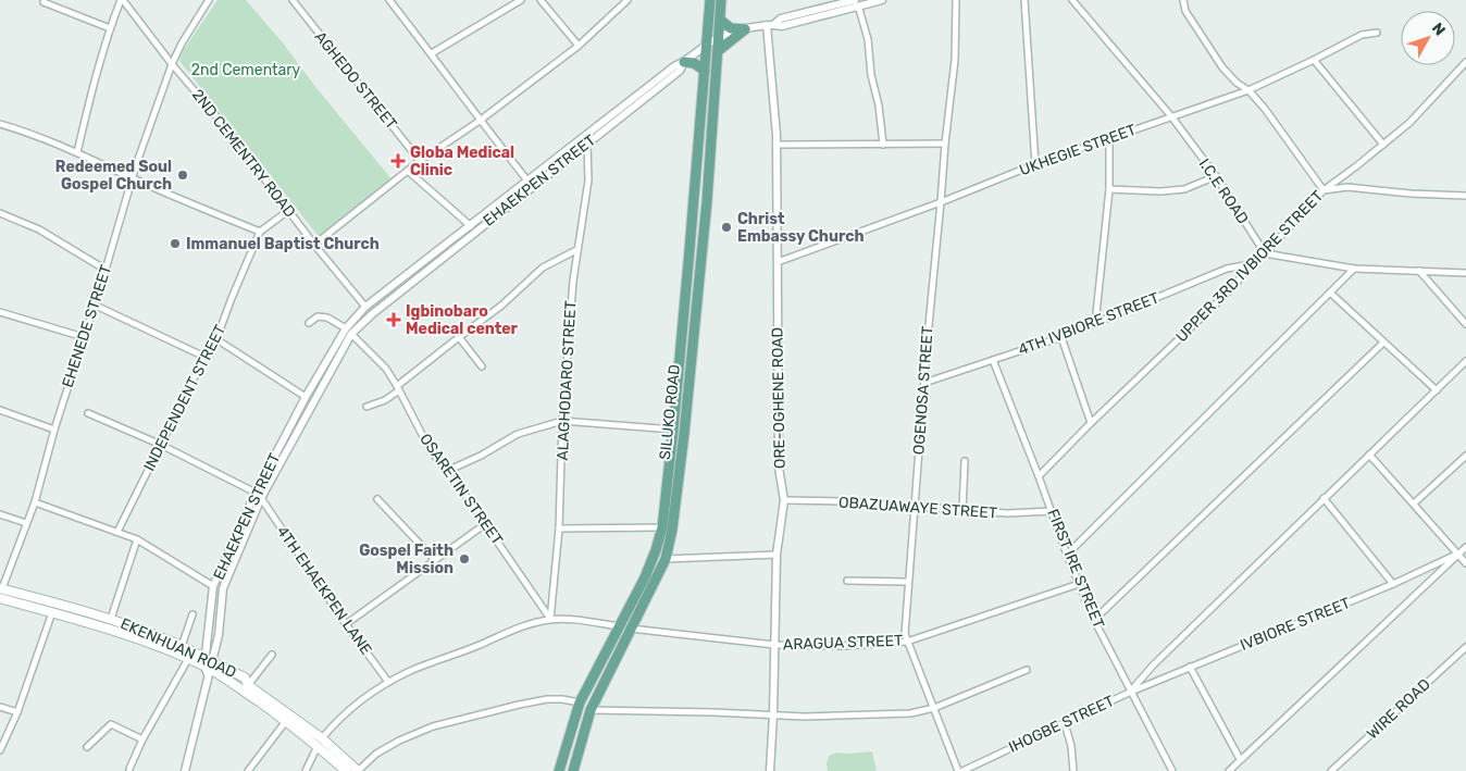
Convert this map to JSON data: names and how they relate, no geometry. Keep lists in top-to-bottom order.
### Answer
{
  "streets": {
    "main road": ["SILUKO ROAD", "EKENHUAN ROAD"],
    "street": [
      "AGHEDO STREET",
      "UKHEGIE STREET",
      "2ND CEMENTRY ROAD",
      "EHAEKPEN STREET",
      "I.C.E ROAD",
      "UPPER 3RD IVBIORE STREET",
      "4TH IVBIORE STREET",
      "EHENEDE STREET",
      "ALAGHODARO STREET",
      "OGENOSA STREET",
      "INDEPENDENT STREET",
      "ORE-OGHENE ROAD",
      "OSARETIN STREET",
      "OBAZUAWAYE STREET",
      "FIRST IRE STREET",
      "4TH EHAEKPEN LANE",
      "IVBIORE STREET",
      "ARAGUA STREET",
      "WIRE ROAD",
      "IHOGBE STREET"
    ]
  },
  "crossings": [
    ["UKHEGIE STREET", "I.C.E ROAD"],
    ["UKHEGIE STREET", "OGENOSA STREET"],
    ["UKHEGIE STREET", "ORE-OGHENE ROAD"],
    ["2ND CEMENTRY ROAD", "EHAEKPEN STREET"],
    ["2ND CEMENTRY ROAD", "EHENEDE STREET"],
    ["EHAEKPEN STREET", "ALAGHODARO STREET"],
    ["EHAEKPEN STREET", "ORE-OGHENE ROAD"],
    ["EHAEKPEN STREET", "SILUKO ROAD"],
    ["EHAEKPEN STREET", "OSARETIN STREET"],
    ["EHAEKPEN STREET", "4TH EHAEKPEN LANE"],
    ["EHAEKPEN STREET", "EKENHUAN ROAD"],
    ["I.C.E ROAD", "UPPER 3RD IVBIORE STREET"],
    ["UPPER 3RD IVBIORE STREET", "4TH IVBIORE STREET"],
    ["UPPER 3RD IVBIORE STREET", "FIRST IRE STREET"],
    ["4TH IVBIORE STREET", "OGENOSA STREET"],
    ["4TH IVBIORE STREET", "FIRST IRE STREET"],
    ["EHENEDE STREET", "EKENHUAN ROAD"],
    ["ALAGHODARO STREET", "OSARETIN STREET"],
    ["OGENOSA STREET", "OBAZUAWAYE STREET"],
    ["OGENOSA STREET", "ARAGUA STREET"],
    ["ORE-OGHENE ROAD", "OBAZUAWAYE STREET"],
    ["ORE-OGHENE ROAD", "ARAGUA STREET"],
    ["SILUKO ROAD", "ARAGUA STREET"],
    ["OBAZUAWAYE STREET", "FIRST IRE STREET"],
    ["FIRST IRE STREET", "IVBIORE STREET"],
    ["FIRST IRE STREET", "ARAGUA STREET"],
    ["FIRST IRE STREET", "IHOGBE STREET"],
    ["IVBIORE STREET", "IHOGBE STREET"]
  ],
  "parks": ["2nd Cementary"],
  "places": {
    "health": ["Globa Medical Clinic", "Igbinobaro Medical center"],
    "other": [
      "Redeemed Soul Gospel Church",
      "Christ Embassy Church",
      "Immanuel Baptist Church",
      "Gospel Faith Mission"
    ]
  },
  "north": "top right"
}
